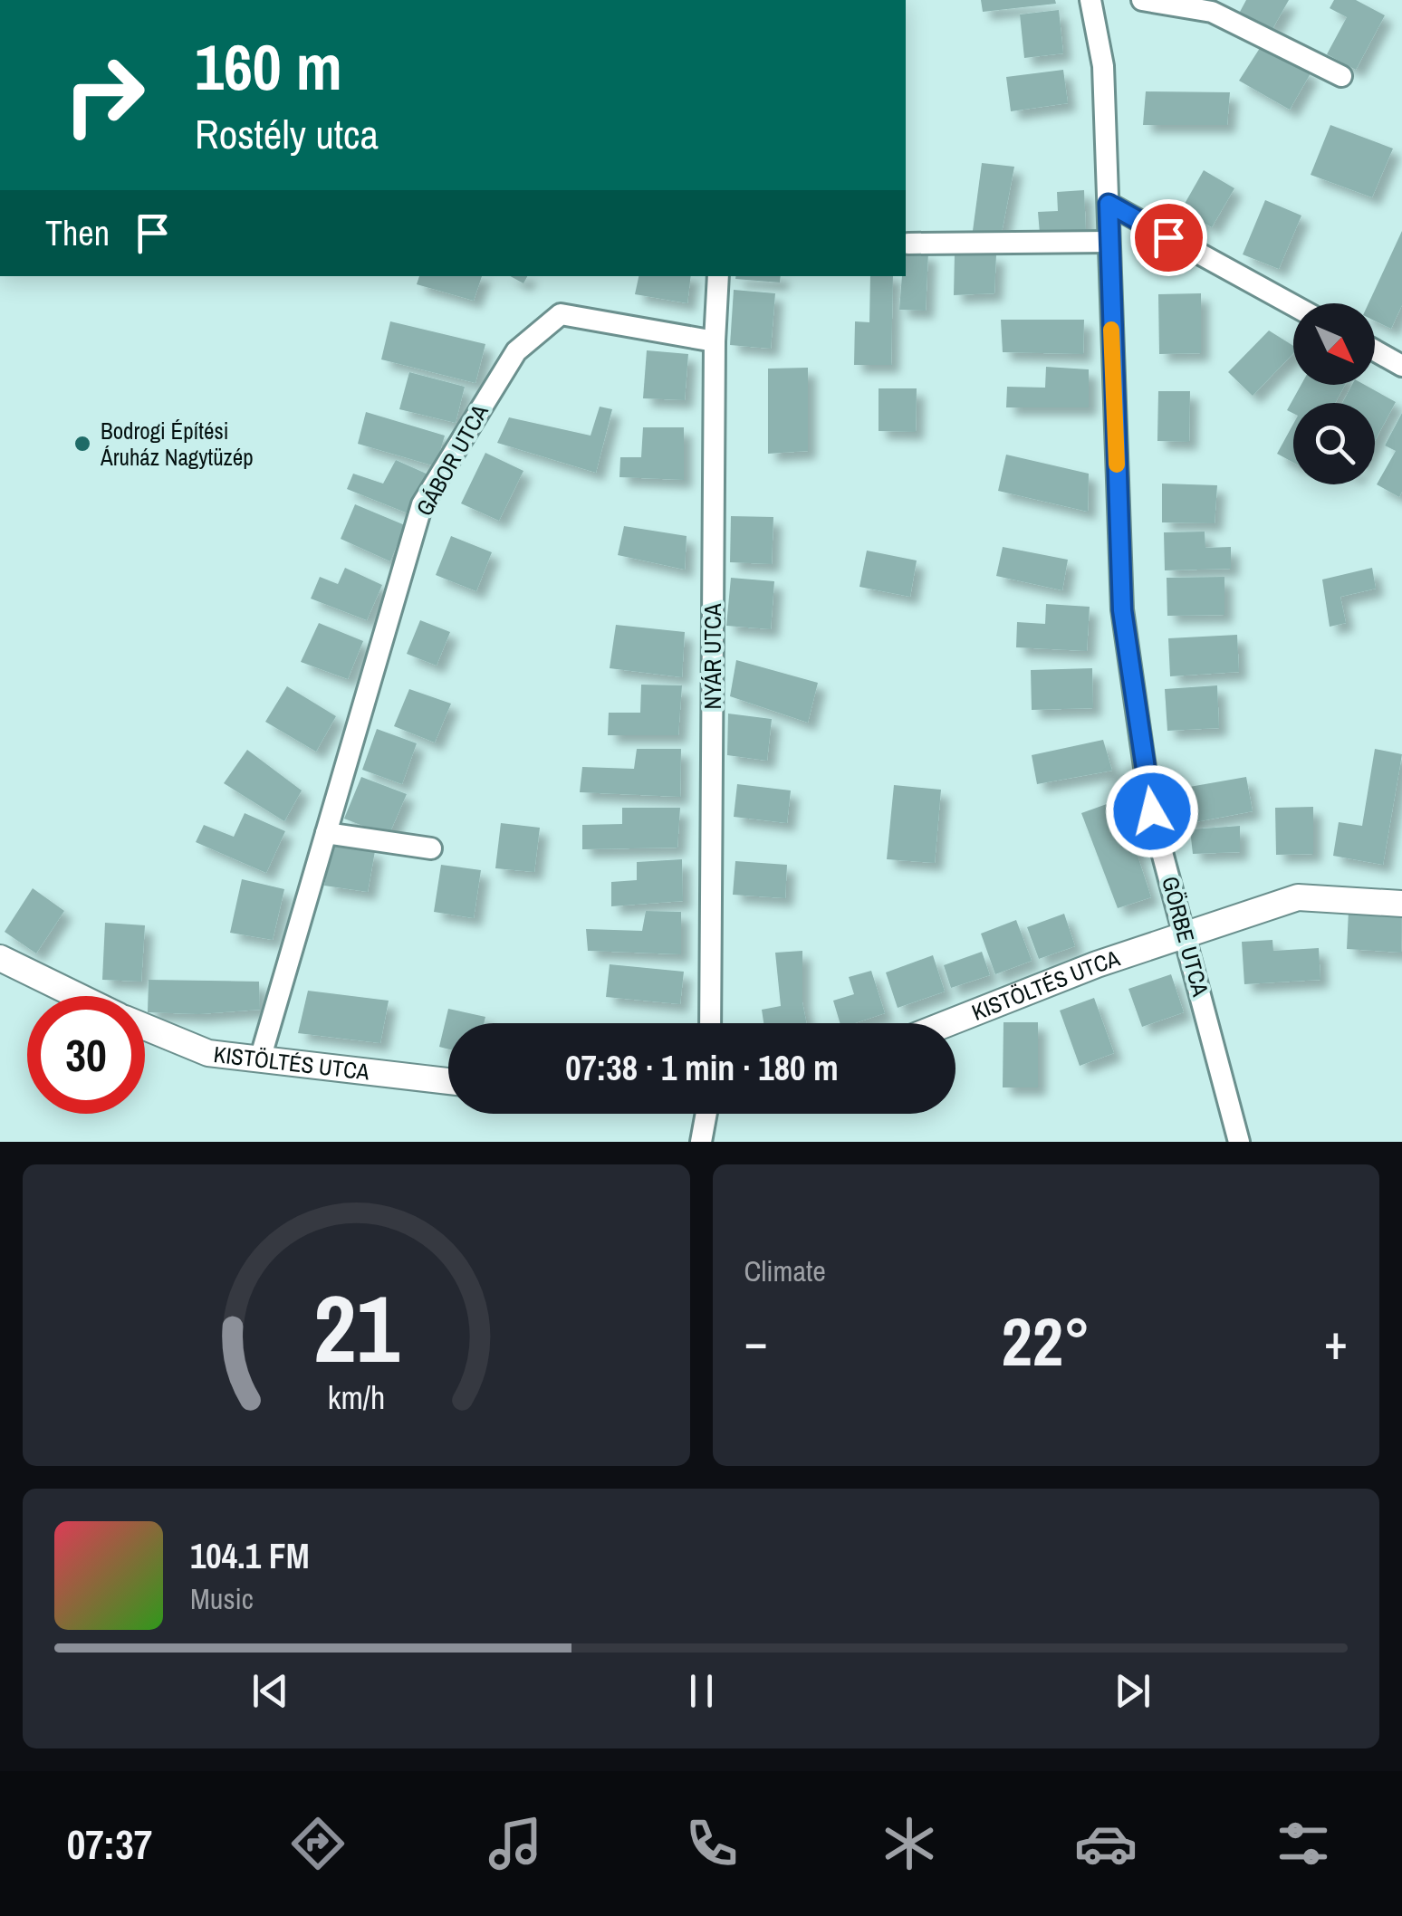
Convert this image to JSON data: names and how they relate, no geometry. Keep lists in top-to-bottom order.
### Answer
{
  "streets": {
    "street": [
      "GÁBOR UTCA",
      "NYÁR UTCA",
      "GÖRBE UTCA",
      "KISTÖLTÉS UTCA"
    ]
  },
  "crossings": [
    ["GÁBOR UTCA", "NYÁR UTCA"],
    ["GÁBOR UTCA", "KISTÖLTÉS UTCA"],
    ["GÖRBE UTCA", "KISTÖLTÉS UTCA"]
  ],
  "places": ["Bodrogi Építési Áruház Nagytüzép"],
  "north": "bottom right",
  "page": {
    "turn": ["160 m", "Rostély utca"],
    "then": "Then",
    "limit": "30",
    "trip": "07:38 · 1 min · 180 m",
    "tile": "Climate",
    "heat": ["−", "22°", "+"],
    "song": ["104.1 FM", "Music"],
    "tabs": "07:37",
    "gauge": ["21", "km/h"]
  }
}
